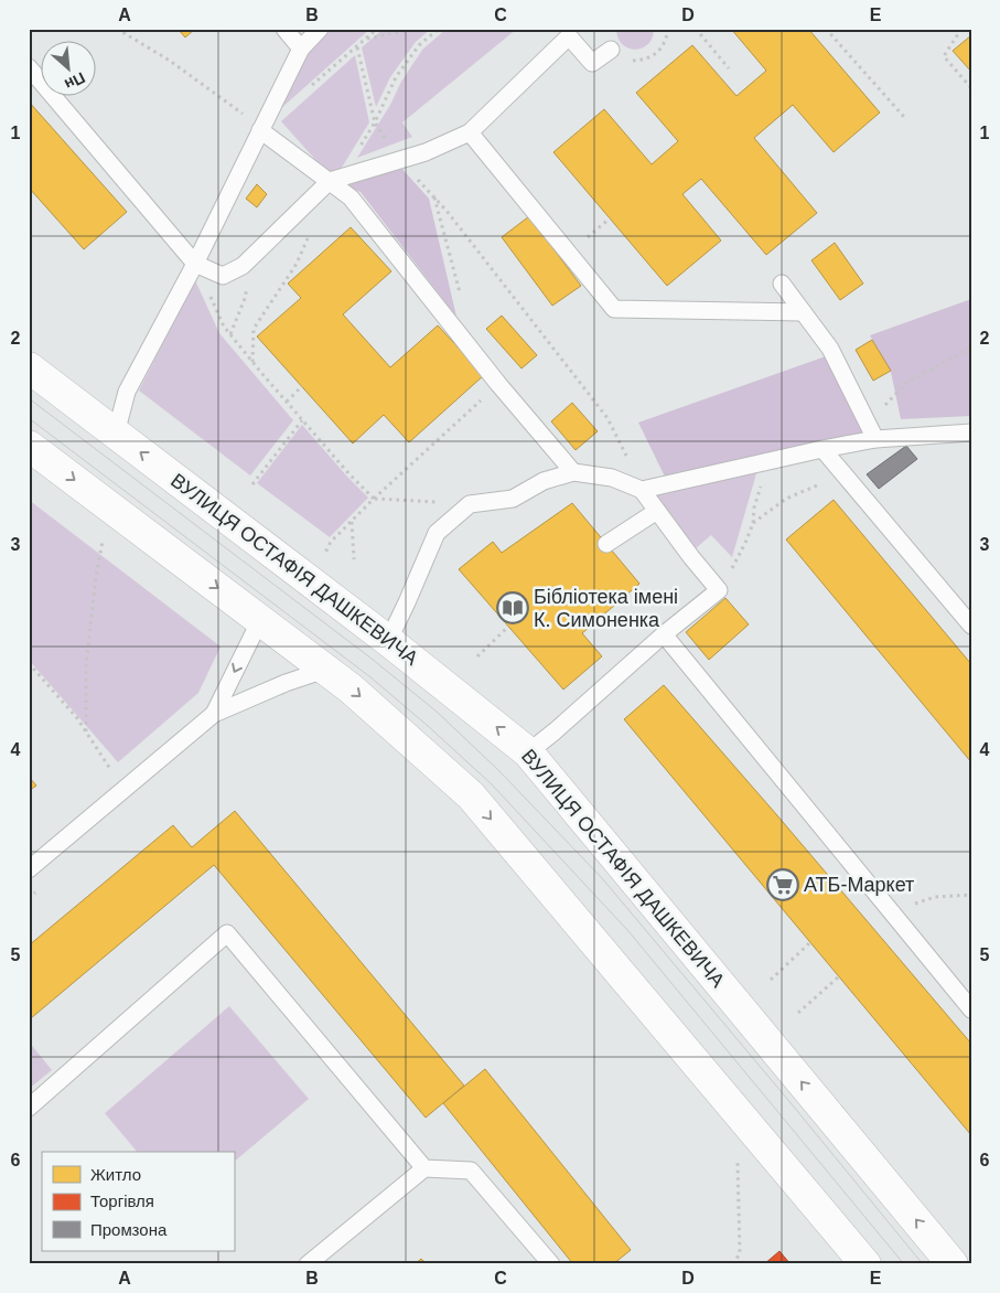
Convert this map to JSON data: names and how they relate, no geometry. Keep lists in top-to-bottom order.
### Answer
{
  "streets": {
    "street": ["ВУЛИЦЯ ОСТАФІЯ ДАШКЕВИЧА"]
  },
  "places": {
    "library": ["Бібліотека імені К. Симоненка"],
    "supermarket": ["АТБ-Маркет"]
  },
  "legend": ["Житло", "Торгівля", "Промзона"],
  "north": "bottom right",
  "grid": {
    "columns": [
      "A",
      "B",
      "C",
      "D",
      "E"
    ],
    "rows": [
      "1",
      "2",
      "3",
      "4",
      "5",
      "6"
    ]
  }
}
